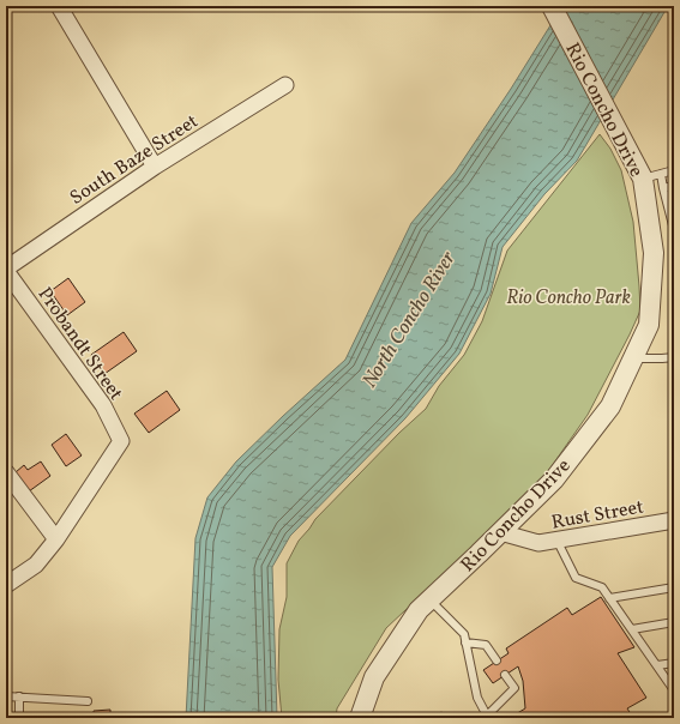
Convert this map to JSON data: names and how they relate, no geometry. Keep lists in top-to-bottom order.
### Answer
{
  "streets": {
    "street": [
      "Rio Concho Drive",
      "South Baze Street",
      "Probandt Street",
      "Rust Street"
    ]
  },
  "crossings": [
    ["Rio Concho Drive", "Rust Street"],
    ["South Baze Street", "Probandt Street"]
  ],
  "water": ["North Concho River"],
  "parks": ["Rio Concho Park"]
}
